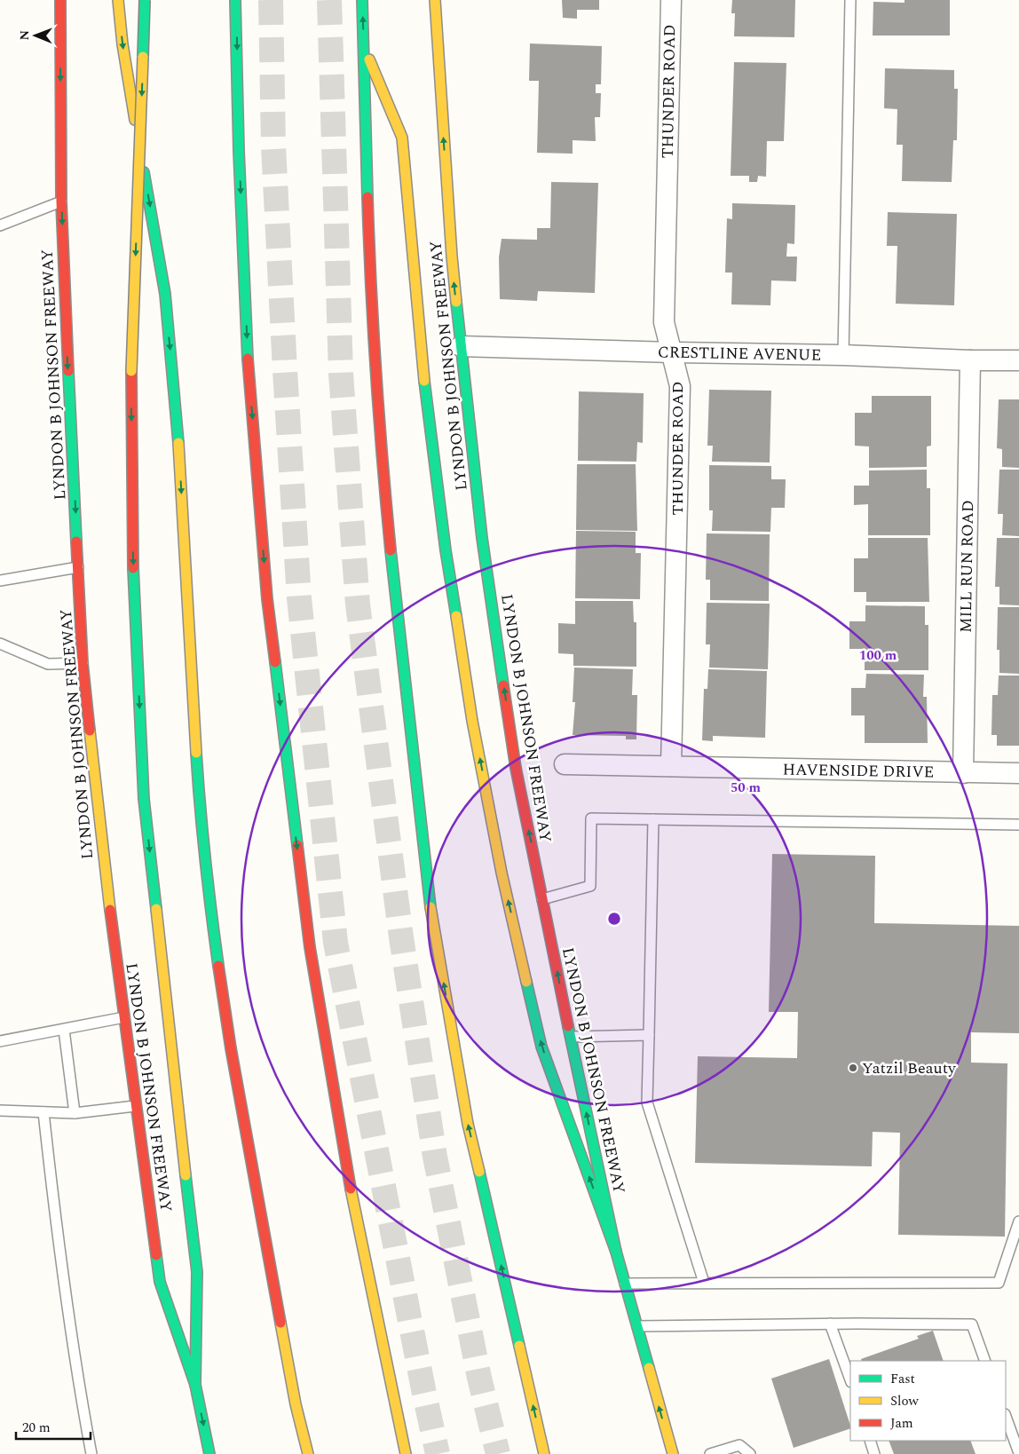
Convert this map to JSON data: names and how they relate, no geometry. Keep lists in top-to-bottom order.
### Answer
{
  "streets": {
    "main road": ["LYNDON B JOHNSON FREEWAY"],
    "street": [
      "THUNDER ROAD",
      "CRESTLINE AVENUE",
      "MILL RUN ROAD",
      "HAVENSIDE DRIVE"
    ]
  },
  "crossings": [
    ["THUNDER ROAD", "CRESTLINE AVENUE"],
    ["THUNDER ROAD", "HAVENSIDE DRIVE"],
    ["CRESTLINE AVENUE", "LYNDON B JOHNSON FREEWAY"],
    ["CRESTLINE AVENUE", "MILL RUN ROAD"],
    ["MILL RUN ROAD", "HAVENSIDE DRIVE"]
  ],
  "places": ["Yatzil Beauty"],
  "legend": ["Fast", "Slow", "Jam"],
  "scale_bar": "20 m",
  "north": "left",
  "rings": ["100 m", "50 m"]
}
